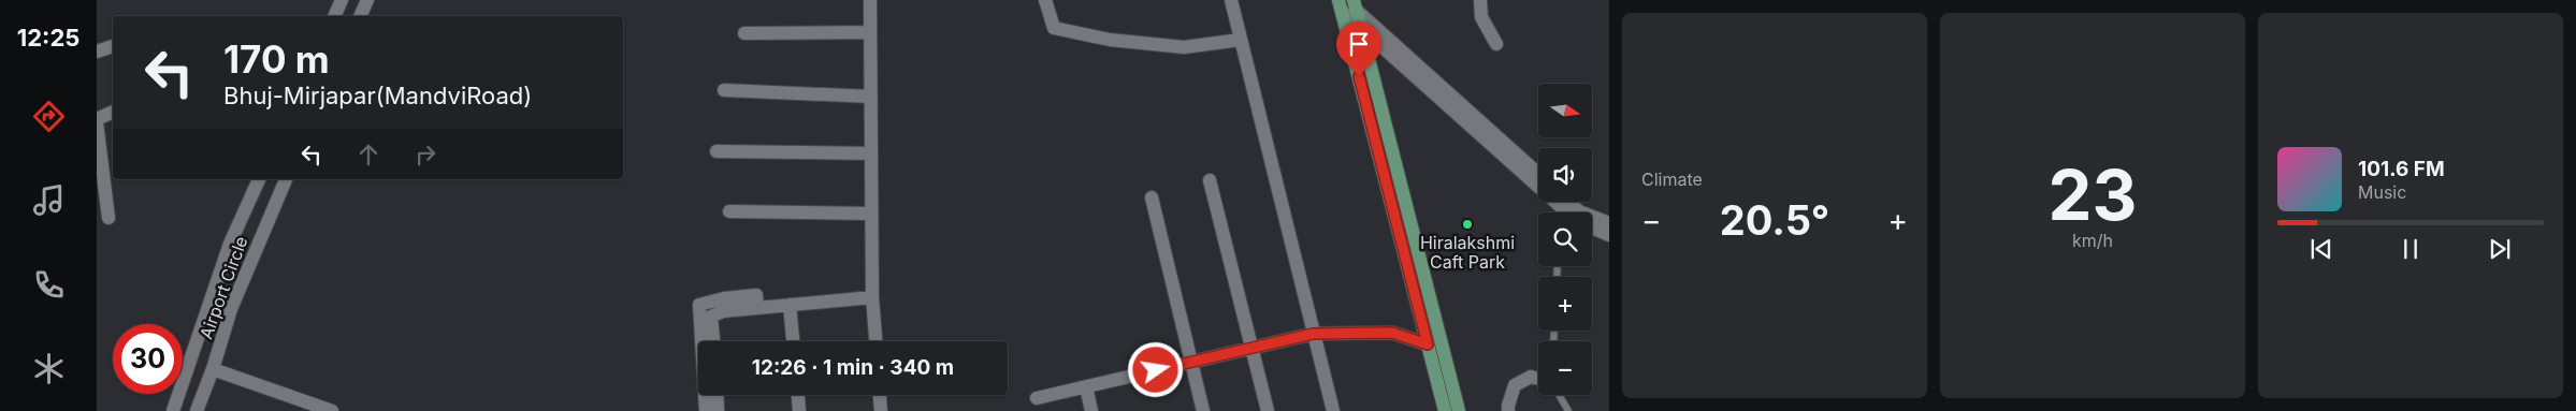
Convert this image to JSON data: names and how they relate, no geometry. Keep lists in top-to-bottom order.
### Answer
{
  "streets": {
    "street": ["Airport Circle"]
  },
  "places": ["Hiralakshmi Caft Park"],
  "north": "right",
  "page": {
    "tabs": "12:25",
    "tile": [
      "Climate",
      ["23", "km/h"]
    ],
    "turn": ["170 m", "Bhuj-Mirjapar(MandviRoad)"],
    "map_buttons": ["+", "−"],
    "song": ["101.6 FM", "Music"],
    "heat": ["−", "20.5°", "+"],
    "limit": "30",
    "trip": "12:26 · 1 min · 340 m"
  }
}
